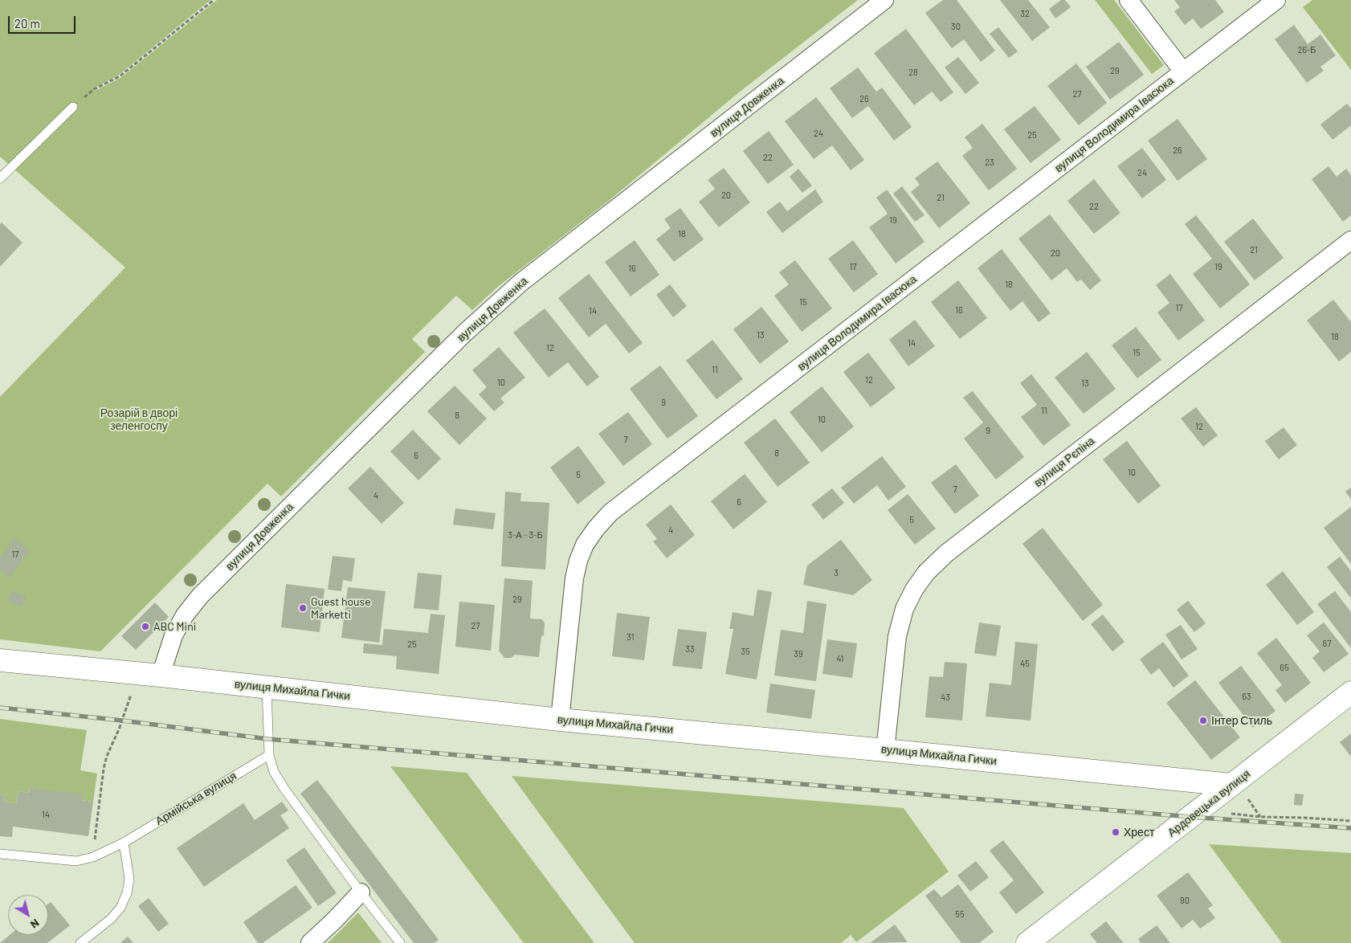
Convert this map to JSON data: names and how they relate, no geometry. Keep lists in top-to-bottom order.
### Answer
{
  "streets": {
    "main road": ["вулиця Михайла Гички", "Ардовецька вулиця"],
    "street": ["вулиця Довженка", "вулиця Володимира Івасюка", "вулиця Рєпіна"],
    "lane": ["Армійська вулиця"]
  },
  "crossings": [
    ["вулиця Довженка", "вулиця Михайла Гички"],
    ["вулиця Володимира Івасюка", "вулиця Михайла Гички"],
    ["вулиця Рєпіна", "вулиця Михайла Гички"],
    ["вулиця Михайла Гички", "Ардовецька вулиця"]
  ],
  "parks": ["Розарій в дворі зеленгоспу"],
  "places": [
    "Guest house Marketti",
    "ABC Mini",
    "Інтер Стиль",
    "Хрест"
  ],
  "house_numbers": [
    "32",
    "30",
    "26-Б",
    "29",
    "28",
    "27",
    "26",
    "24",
    "25",
    "26",
    "22",
    "23",
    "24",
    "20",
    "21",
    "22",
    "19",
    "18",
    "21",
    "20",
    "17",
    "19",
    "16",
    "18",
    "15",
    "17",
    "16",
    "14",
    "13",
    "18",
    "14",
    "12",
    "15",
    "11",
    "12",
    "10",
    "13",
    "9",
    "11",
    "8",
    "10",
    "12",
    "9",
    "7",
    "8",
    "6",
    "10",
    "5",
    "7",
    "4",
    "6",
    "5",
    "4",
    "3-А - 3-Б",
    "17",
    "3",
    "29",
    "27",
    "31",
    "67",
    "25",
    "33",
    "35",
    "39",
    "41",
    "45",
    "65",
    "63",
    "43",
    "14",
    "90",
    "55"
  ],
  "scale_bar": "20 m",
  "north": "bottom right"
}
